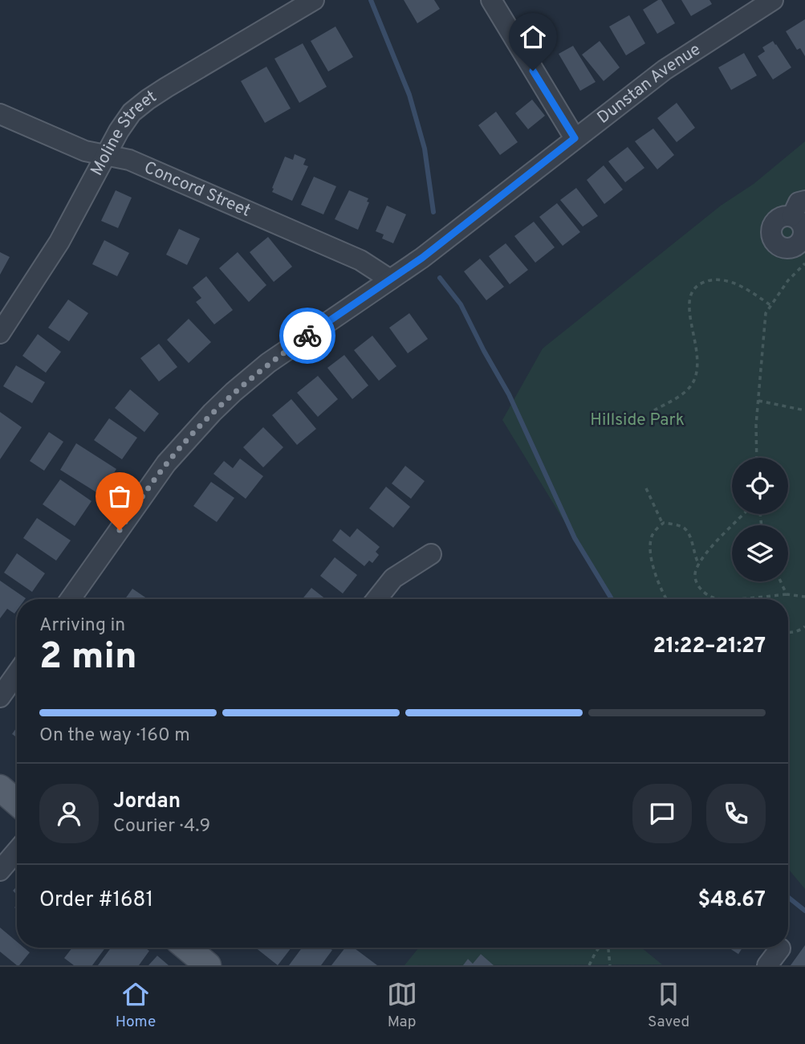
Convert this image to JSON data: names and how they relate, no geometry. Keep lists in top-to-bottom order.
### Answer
{
  "streets": {
    "street": ["Dunstan Avenue", "Moline Street", "Concord Street"]
  },
  "crossings": [
    ["Dunstan Avenue", "Concord Street"],
    ["Moline Street", "Concord Street"]
  ],
  "parks": ["Hillside Park"],
  "page": {
    "heading": ["2 min", "Arriving in", "21:22–21:27"],
    "panel": [
      "Jordan",
      "Courier · 4.9",
      "Order #1681",
      "$48.67"
    ],
    "bar": "On the way · 160 m",
    "tabs": ["Home", "Map", "Saved"]
  }
}
